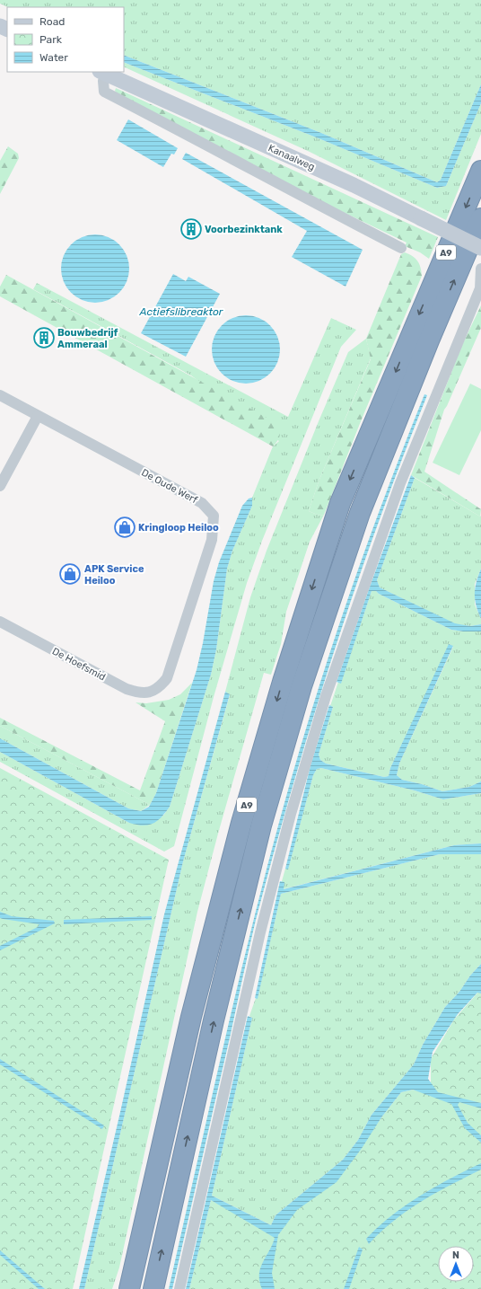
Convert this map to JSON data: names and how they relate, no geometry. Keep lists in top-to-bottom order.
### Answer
{
  "streets": {
    "highway": ["A9"],
    "street": ["Kanaalweg", "De Oude Werf", "De Hoefsmid"]
  },
  "crossings": [
    ["De Oude Werf", "De Hoefsmid"]
  ],
  "water": ["Actiefslibreaktor"],
  "places": {
    "building": ["Voorbezinktank", "Bouwbedrijf Ammeraal"],
    "shop": ["Kringloop Heiloo", "APK Service Heiloo"]
  },
  "legend": ["Road", "Park", "Water"],
  "north": "top"
}
